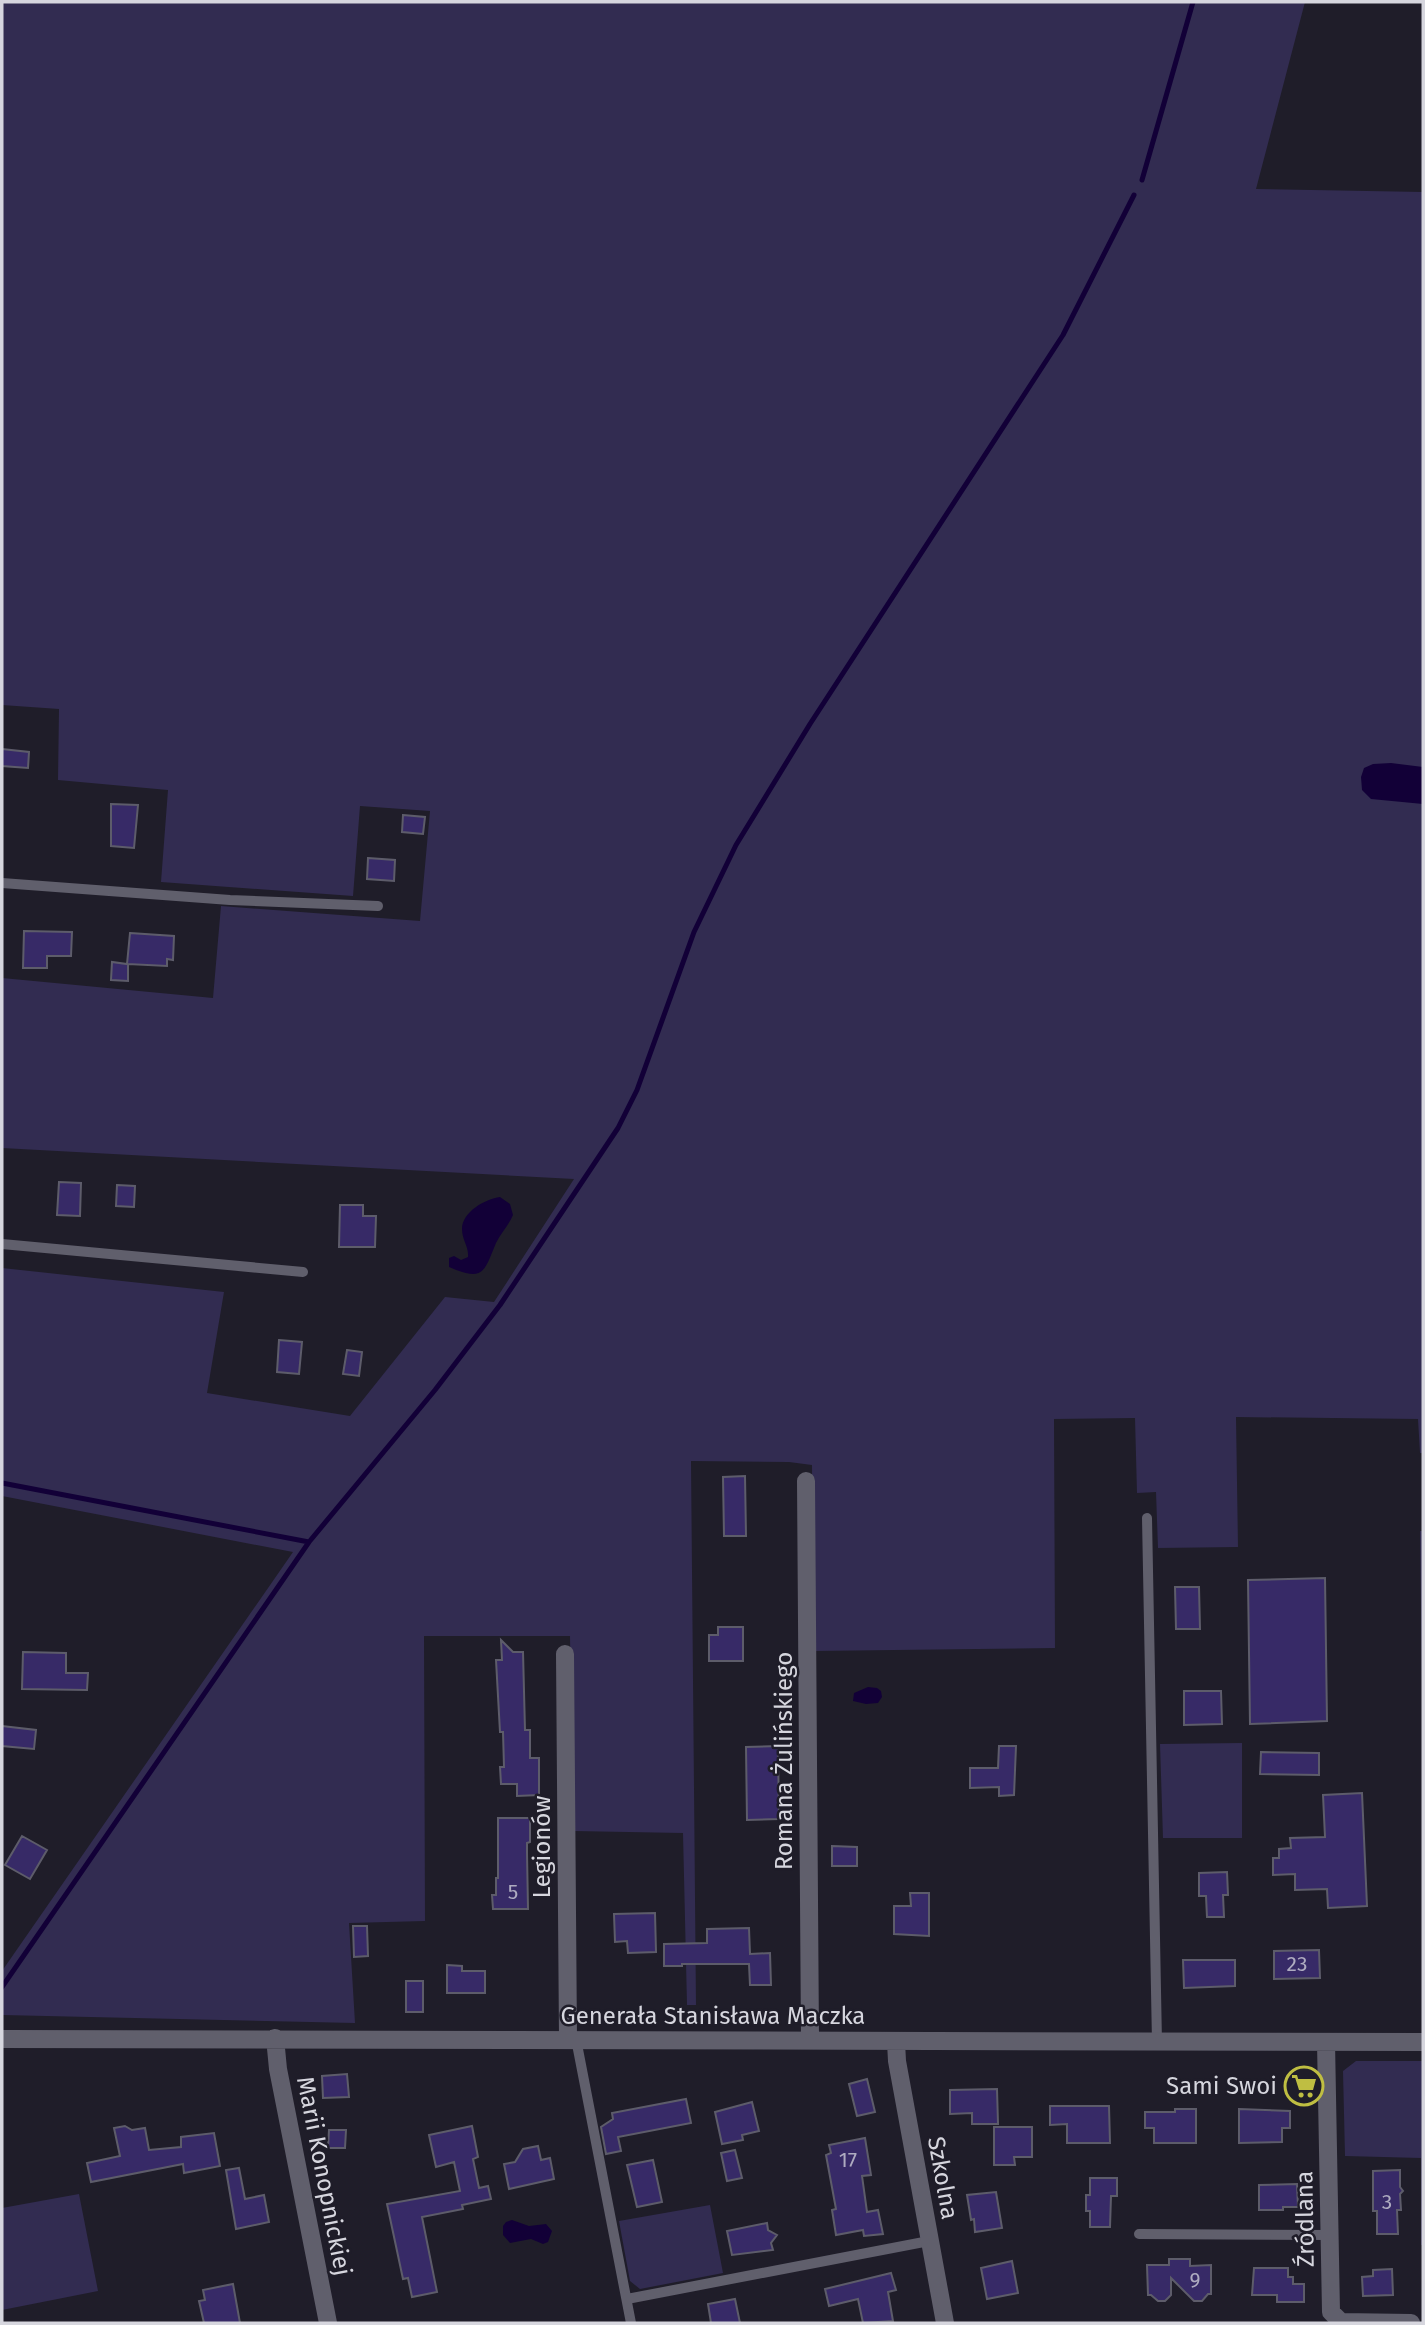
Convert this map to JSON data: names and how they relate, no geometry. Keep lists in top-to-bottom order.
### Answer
{
  "streets": {
    "street": [
      "Romana Żulińskiego",
      "Legionów",
      "Generała Stanisława Maczka",
      "Marii Konopnickiej",
      "Szkolna",
      "Źródlana"
    ]
  },
  "crossings": [
    ["Romana Żulińskiego", "Generała Stanisława Maczka"],
    ["Legionów", "Generała Stanisława Maczka"],
    ["Generała Stanisława Maczka", "Marii Konopnickiej"],
    ["Generała Stanisława Maczka", "Szkolna"],
    ["Generała Stanisława Maczka", "Źródlana"]
  ],
  "places": {
    "supermarket": ["Sami Swoi"]
  },
  "house_numbers": [
    "5",
    "23",
    "17",
    "3",
    "9"
  ]
}
